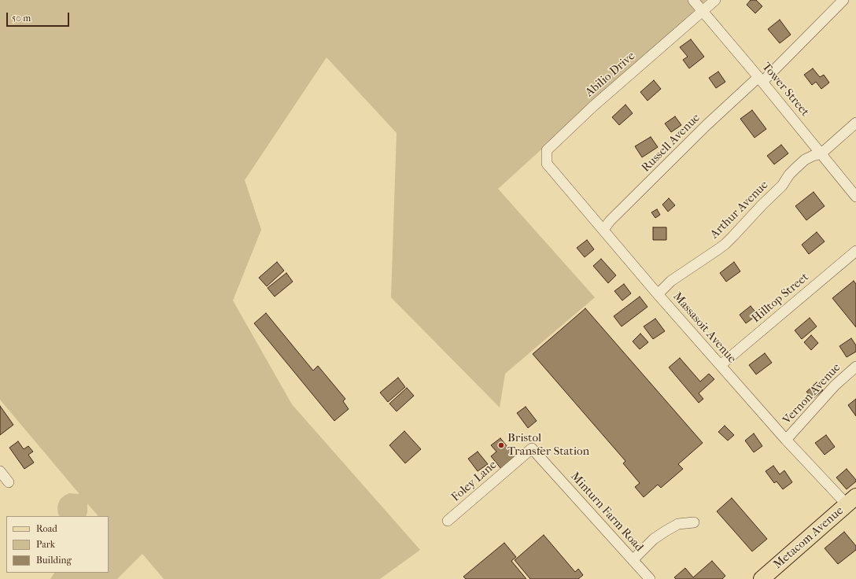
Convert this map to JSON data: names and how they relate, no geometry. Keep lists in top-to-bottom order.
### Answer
{
  "streets": {
    "main road": ["Metacom Avenue"],
    "street": [
      "Abilio Drive",
      "Tower Street",
      "Russell Avenue",
      "Arthur Avenue",
      "Hilltop Street",
      "Massasoit Avenue",
      "Vernon Avenue",
      "Foley Lane",
      "Minturn Farm Road"
    ]
  },
  "crossings": [
    ["Abilio Drive", "Tower Street"],
    ["Abilio Drive", "Massasoit Avenue"],
    ["Tower Street", "Russell Avenue"],
    ["Tower Street", "Arthur Avenue"],
    ["Russell Avenue", "Massasoit Avenue"],
    ["Arthur Avenue", "Massasoit Avenue"],
    ["Hilltop Street", "Massasoit Avenue"],
    ["Massasoit Avenue", "Vernon Avenue"],
    ["Massasoit Avenue", "Metacom Avenue"],
    ["Foley Lane", "Minturn Farm Road"]
  ],
  "places": ["Bristol Transfer Station"],
  "legend": ["Road", "Park", "Building"],
  "scale_bar": "50 m"
}
